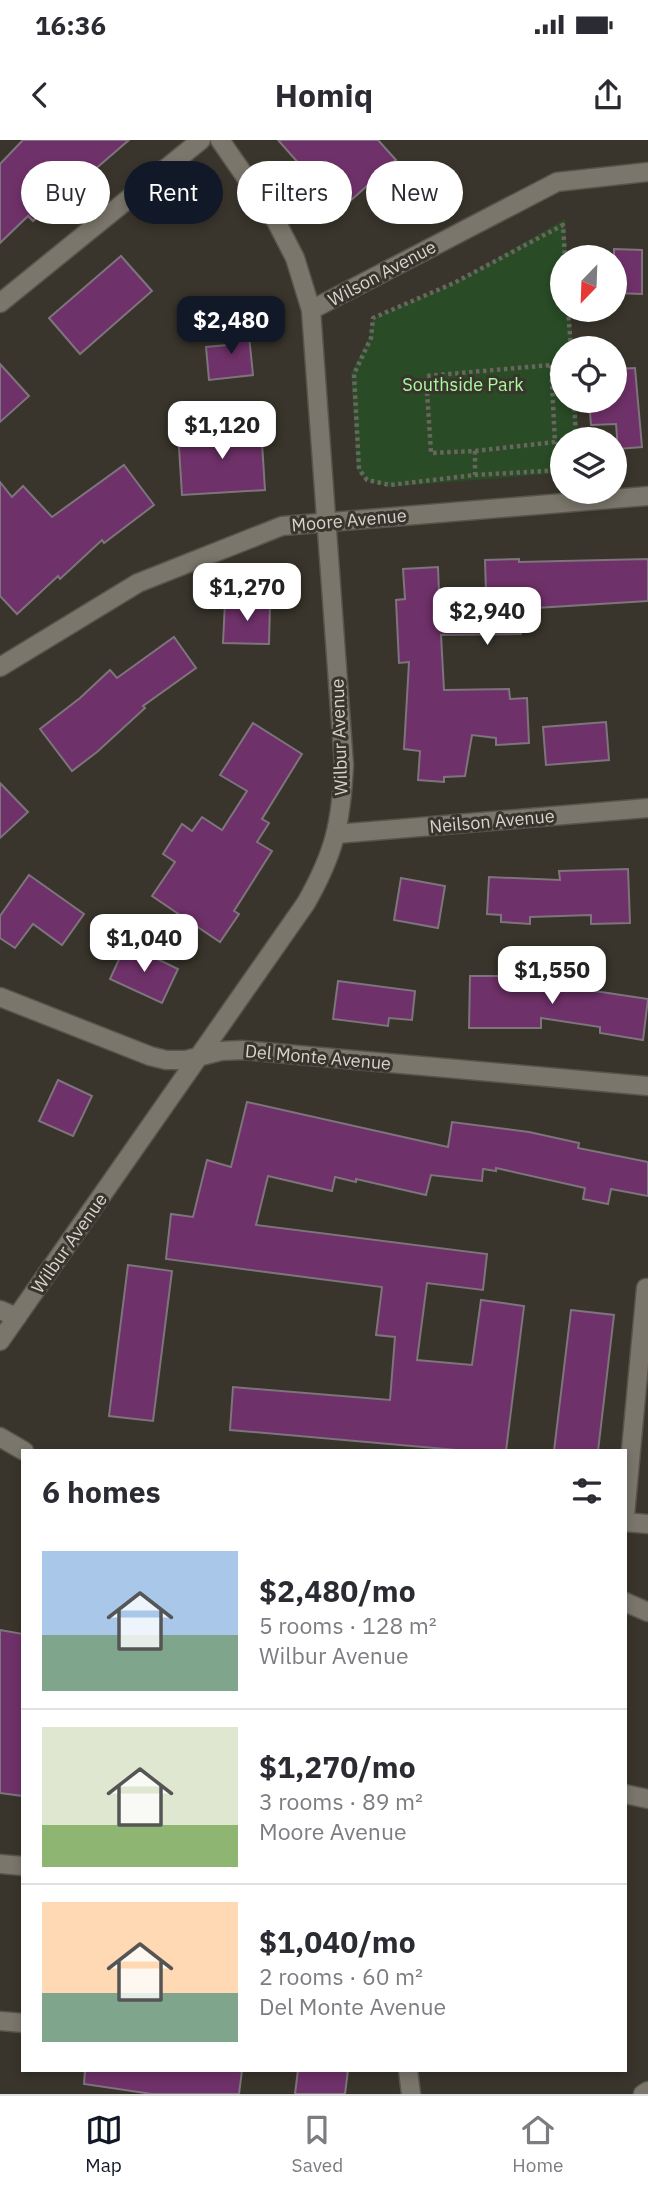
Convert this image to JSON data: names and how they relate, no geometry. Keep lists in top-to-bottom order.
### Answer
{
  "streets": {
    "street": [
      "Wilson Avenue",
      "Moore Avenue",
      "Wilbur Avenue",
      "Neilson Avenue",
      "Del Monte Avenue"
    ]
  },
  "crossings": [
    ["Wilson Avenue", "Wilbur Avenue"],
    ["Moore Avenue", "Wilbur Avenue"],
    ["Wilbur Avenue", "Neilson Avenue"],
    ["Wilbur Avenue", "Del Monte Avenue"]
  ],
  "parks": ["Southside Park"],
  "north": "bottom left",
  "page": {
    "status": "16:36",
    "header": "Homiq",
    "chip": [
      "Buy",
      "Rent",
      "Filters",
      "New"
    ],
    "price": [
      "$2,480",
      "$1,120",
      "$1,270",
      "$2,940",
      "$1,040",
      "$1,550"
    ],
    "heading": "6 homes",
    "list": [
      {
        "name": "$2,480/mo",
        "note": "5 rooms · 128 m² · Wilbur Avenue"
      },
      {
        "name": "$1,270/mo",
        "note": "3 rooms · 89 m² · Moore Avenue"
      },
      {
        "name": "$1,040/mo",
        "note": "2 rooms · 60 m² · Del Monte Avenue"
      }
    ],
    "tabs": ["Map", "Saved", "Home"]
  }
}
